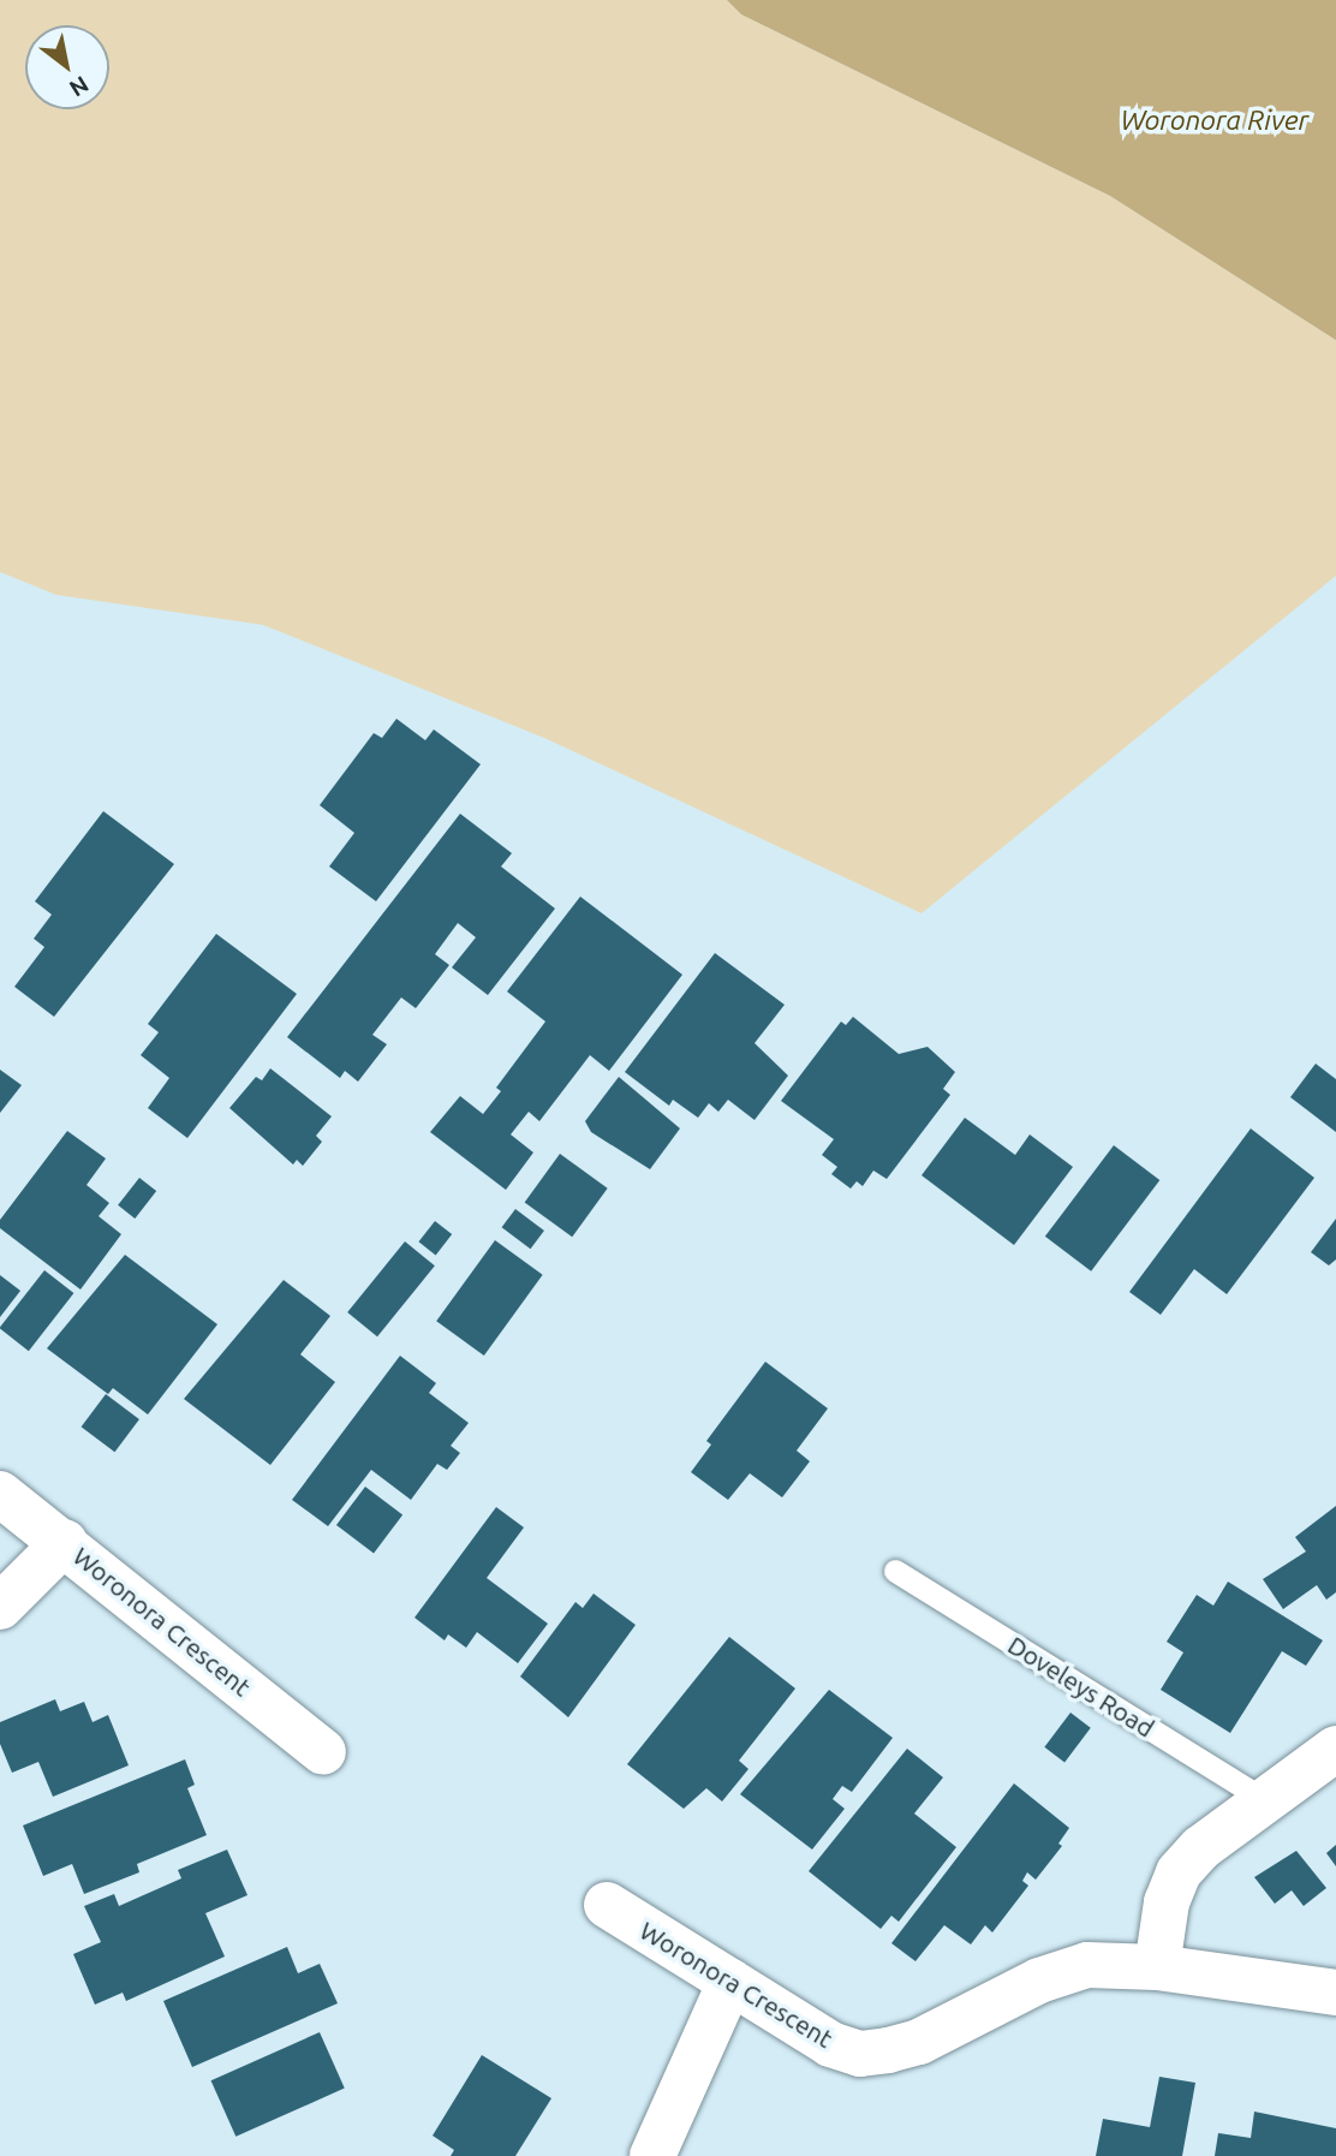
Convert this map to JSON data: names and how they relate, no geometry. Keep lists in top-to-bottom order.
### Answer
{
  "streets": {
    "street": ["Woronora Crescent"],
    "lane": ["Doveleys Road"]
  },
  "water": ["Woronora River"],
  "north": "bottom right"
}
